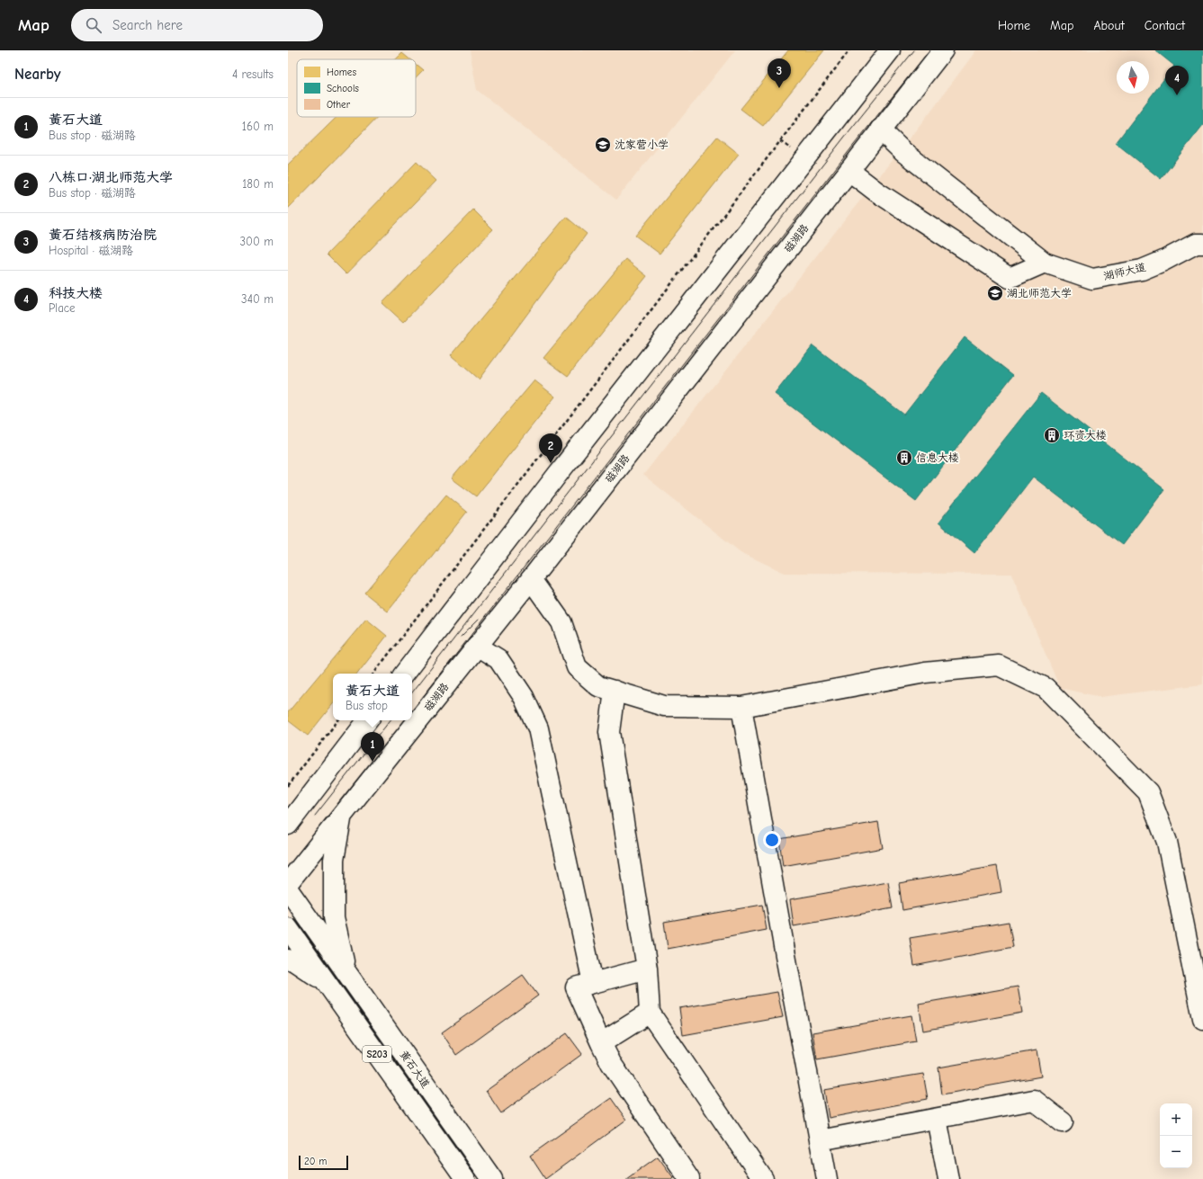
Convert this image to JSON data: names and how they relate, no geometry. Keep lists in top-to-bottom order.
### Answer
{
  "streets": {
    "street": [
      "磁湖路",
      "湖师大道",
      "S203",
      "黄石大道"
    ]
  },
  "crossings": [
    ["磁湖路", "湖师大道"]
  ],
  "places": {
    "school or university": ["沈家营小学", "湖北师范大学"],
    "building": ["环资大楼", "信息大楼"]
  },
  "legend": ["Homes", "Schools", "Other"],
  "scale_bar": "20 m",
  "north": "bottom",
  "page": {
    "header": "Map",
    "search": "Search here",
    "nav": [
      "Home",
      "Map",
      "About",
      "Contact"
    ],
    "heading": ["Nearby", "4 results"],
    "pins": [
      "3",
      "4",
      "2",
      "1"
    ],
    "list": [
      {
        "mark": "1",
        "name": "黄石大道",
        "note": "Bus stop · 磁湖路",
        "value": "160 m"
      },
      {
        "mark": "2",
        "name": "八栋口·湖北师范大学",
        "note": "Bus stop · 磁湖路",
        "value": "180 m"
      },
      {
        "mark": "3",
        "name": "黄石结核病防治院",
        "note": "Hospital · 磁湖路",
        "value": "300 m"
      },
      {
        "mark": "4",
        "name": "科技大楼",
        "note": "Place",
        "value": "340 m"
      }
    ],
    "popup": ["黄石大道", "Bus stop"],
    "map_buttons": ["+", "−"],
    "scale": "20 m"
  }
}
